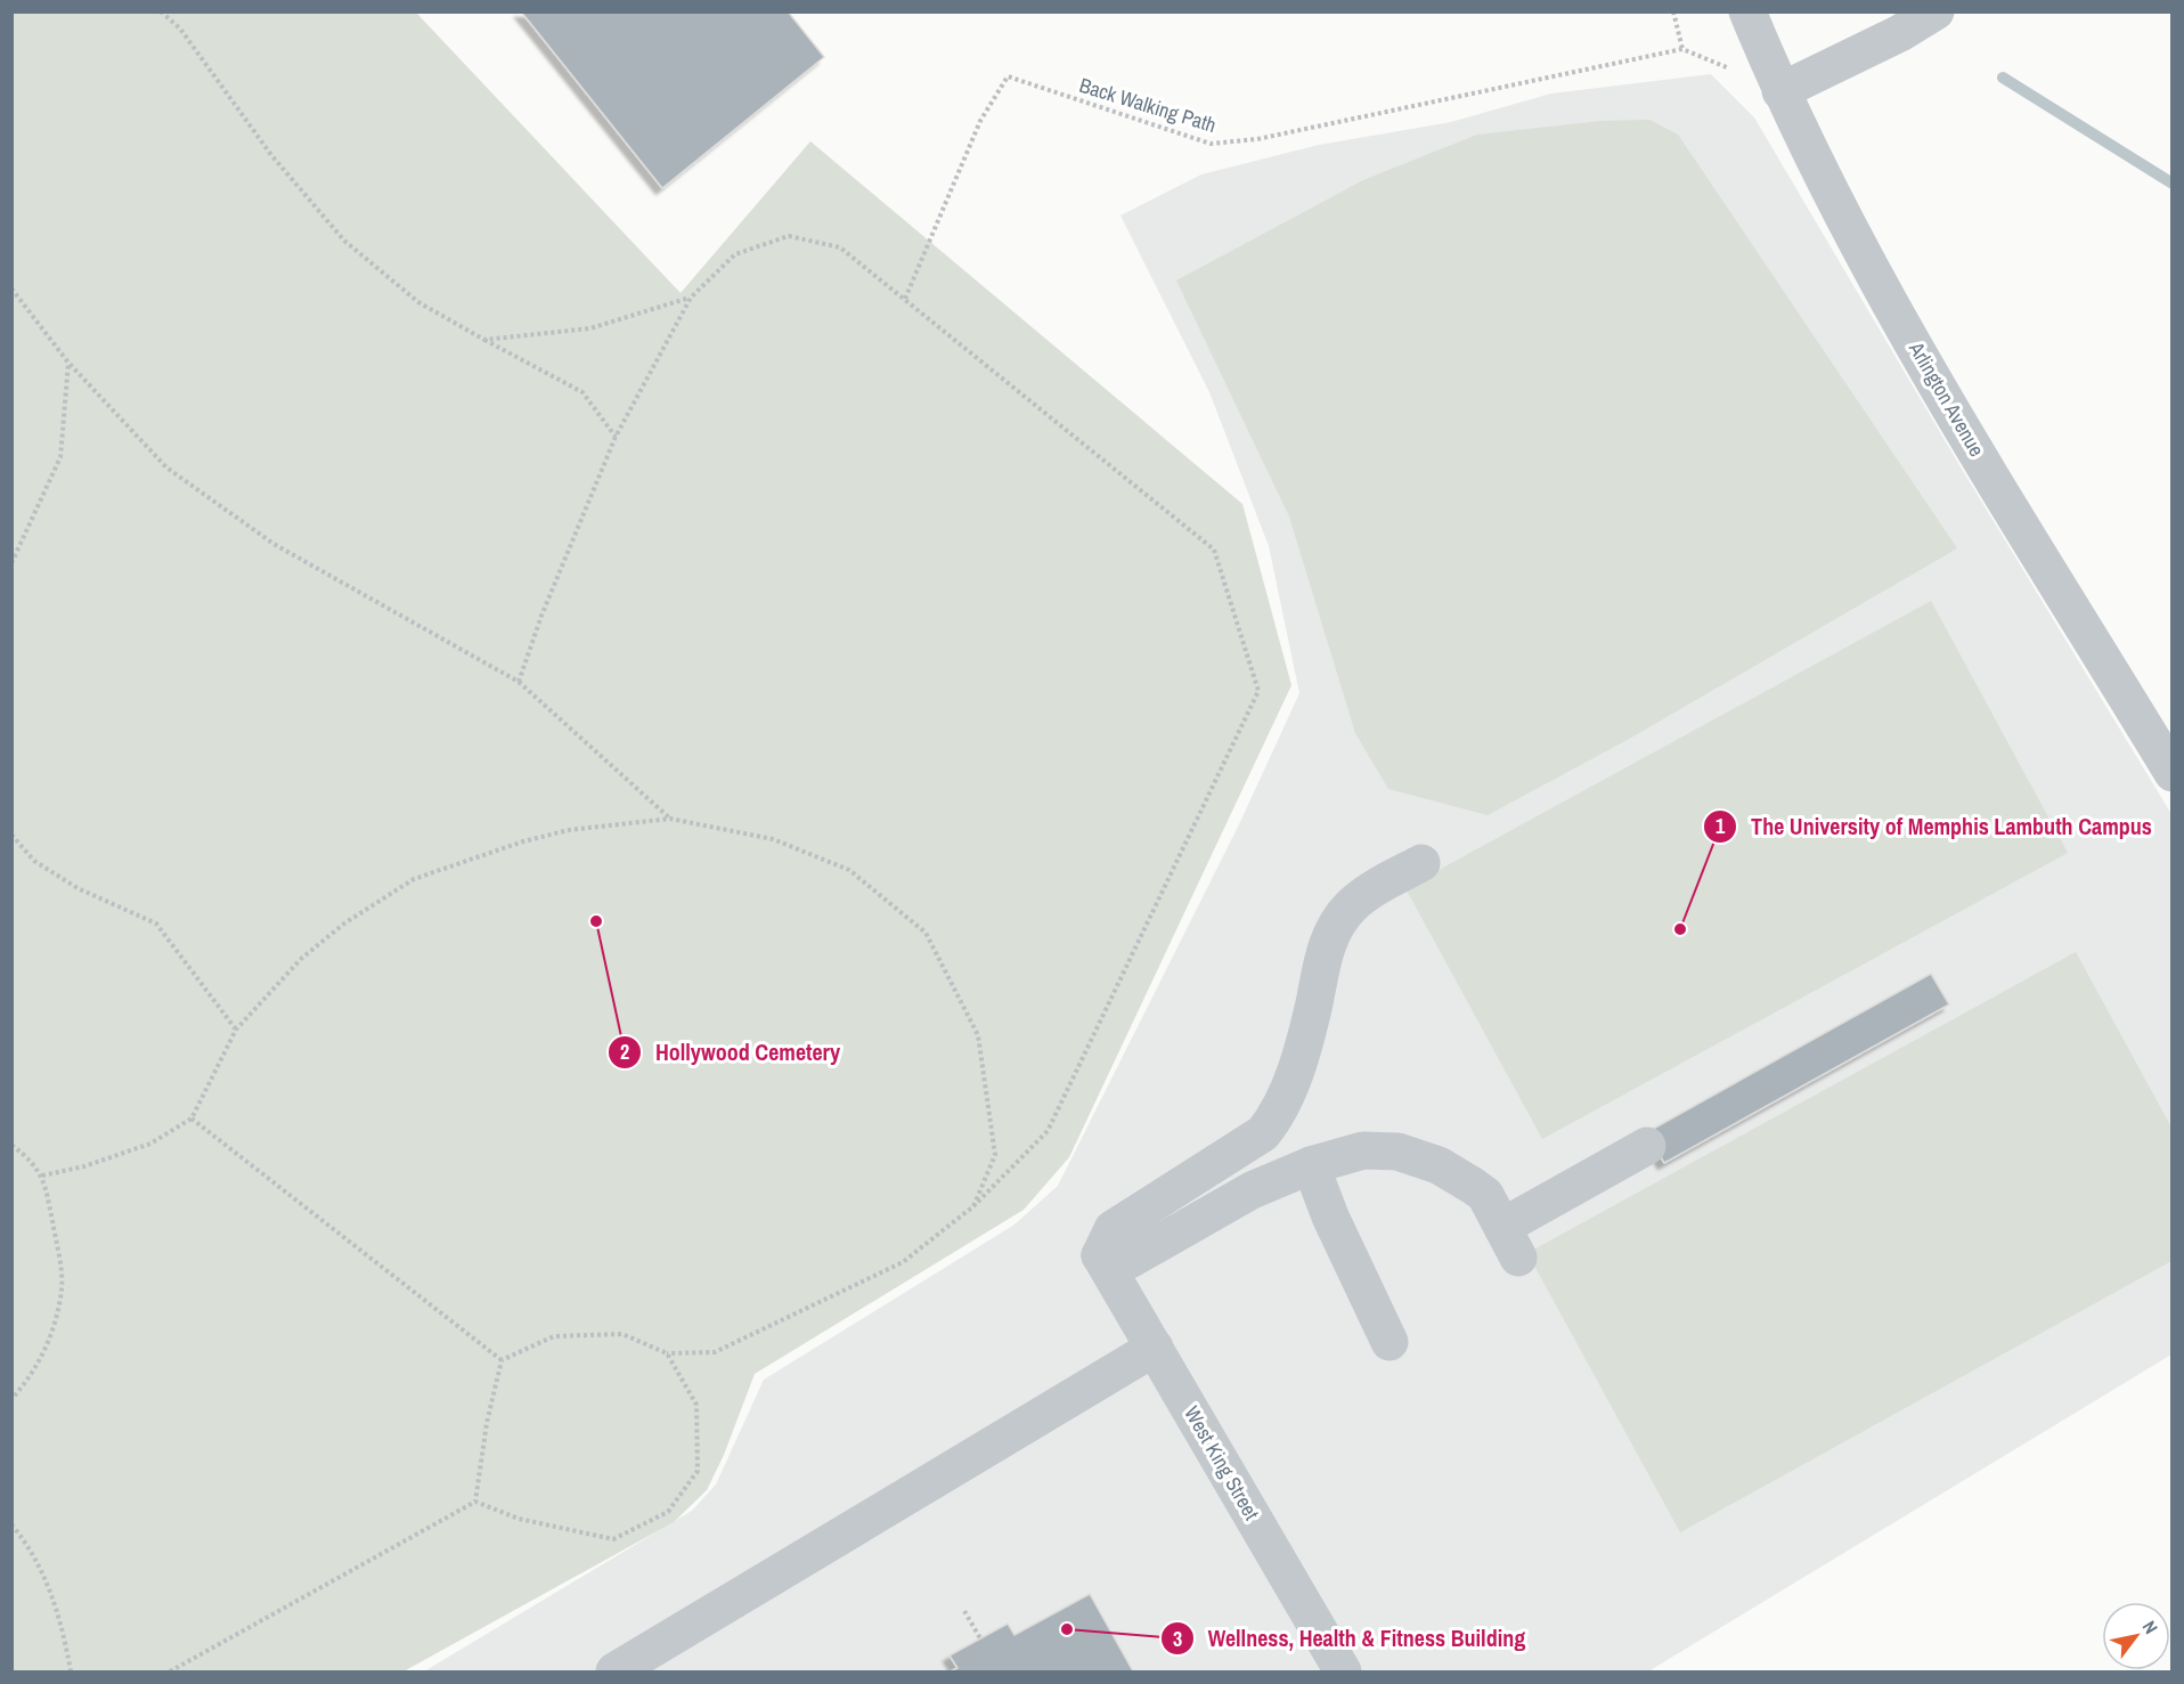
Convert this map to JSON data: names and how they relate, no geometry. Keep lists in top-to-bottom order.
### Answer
{
  "streets": {
    "street": ["Arlington Avenue", "West King Street"],
    "path": ["Back Walking Path"]
  },
  "places": ["Hollywood Cemetery", "The University of Memphis Lambuth Campus", "Wellness, Health & Fitness Building"],
  "north": "top right"
}
